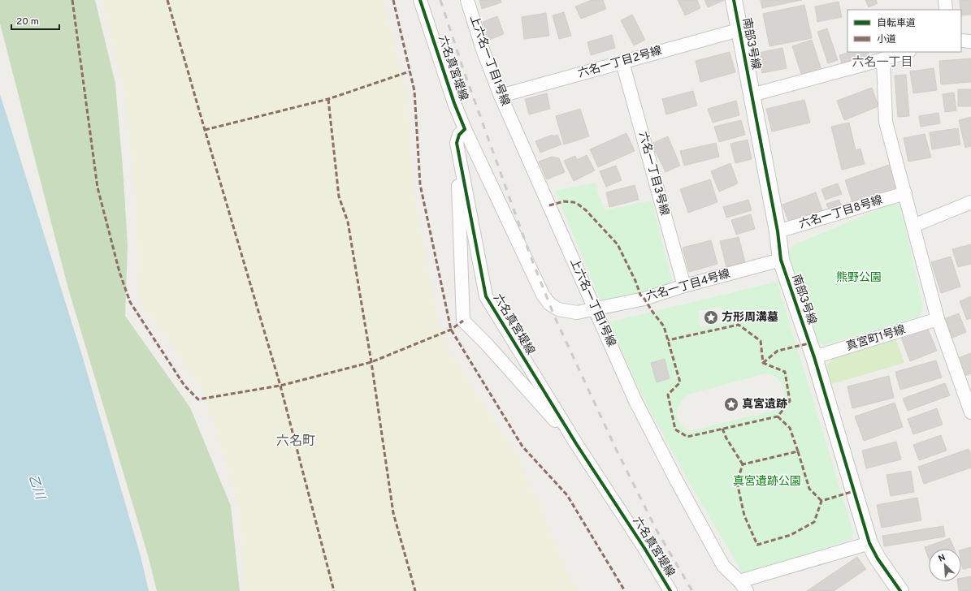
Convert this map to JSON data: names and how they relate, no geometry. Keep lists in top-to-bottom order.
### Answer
{
  "streets": {
    "street": [
      "南部3号線",
      "上六名一丁目1号線",
      "六名一丁目2号線",
      "六名真宮堤線",
      "六名一丁目3号線",
      "六名一丁目8号線",
      "六名一丁目4号線",
      "真宮町1号線"
    ]
  },
  "crossings": [
    ["南部3号線", "六名一丁目2号線"],
    ["南部3号線", "六名一丁目8号線"],
    ["南部3号線", "六名一丁目4号線"],
    ["南部3号線", "真宮町1号線"],
    ["上六名一丁目1号線", "六名一丁目2号線"],
    ["上六名一丁目1号線", "六名真宮堤線"],
    ["上六名一丁目1号線", "六名一丁目4号線"],
    ["六名一丁目2号線", "六名一丁目3号線"],
    ["六名真宮堤線", "六名一丁目4号線"],
    ["六名一丁目3号線", "六名一丁目4号線"]
  ],
  "districts": ["六名一丁目", "六名町"],
  "water": ["乙川"],
  "parks": ["熊野公園", "真宮遺跡公園"],
  "places": {
    "place": ["方形周溝墓", "真宮遺跡"]
  },
  "legend": ["自転車道", "小道"],
  "scale_bar": "20 m",
  "north": "top left"
}
